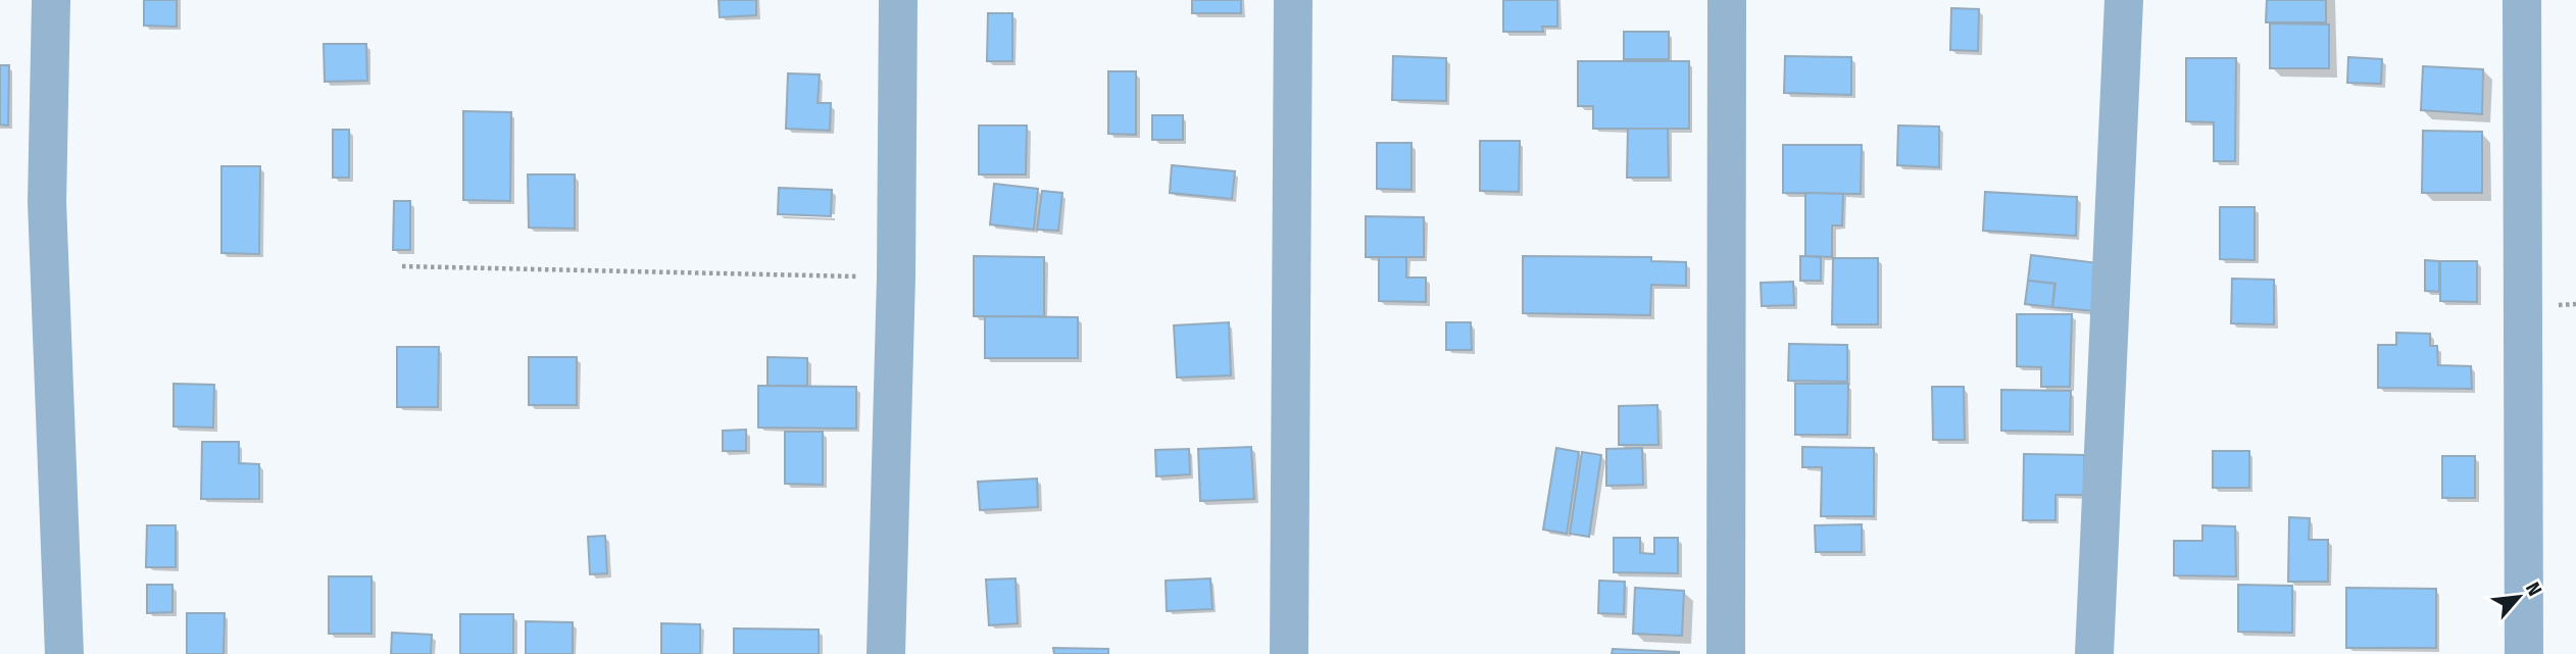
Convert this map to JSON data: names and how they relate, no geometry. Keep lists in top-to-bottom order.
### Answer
{
  "north": "top right"
}
